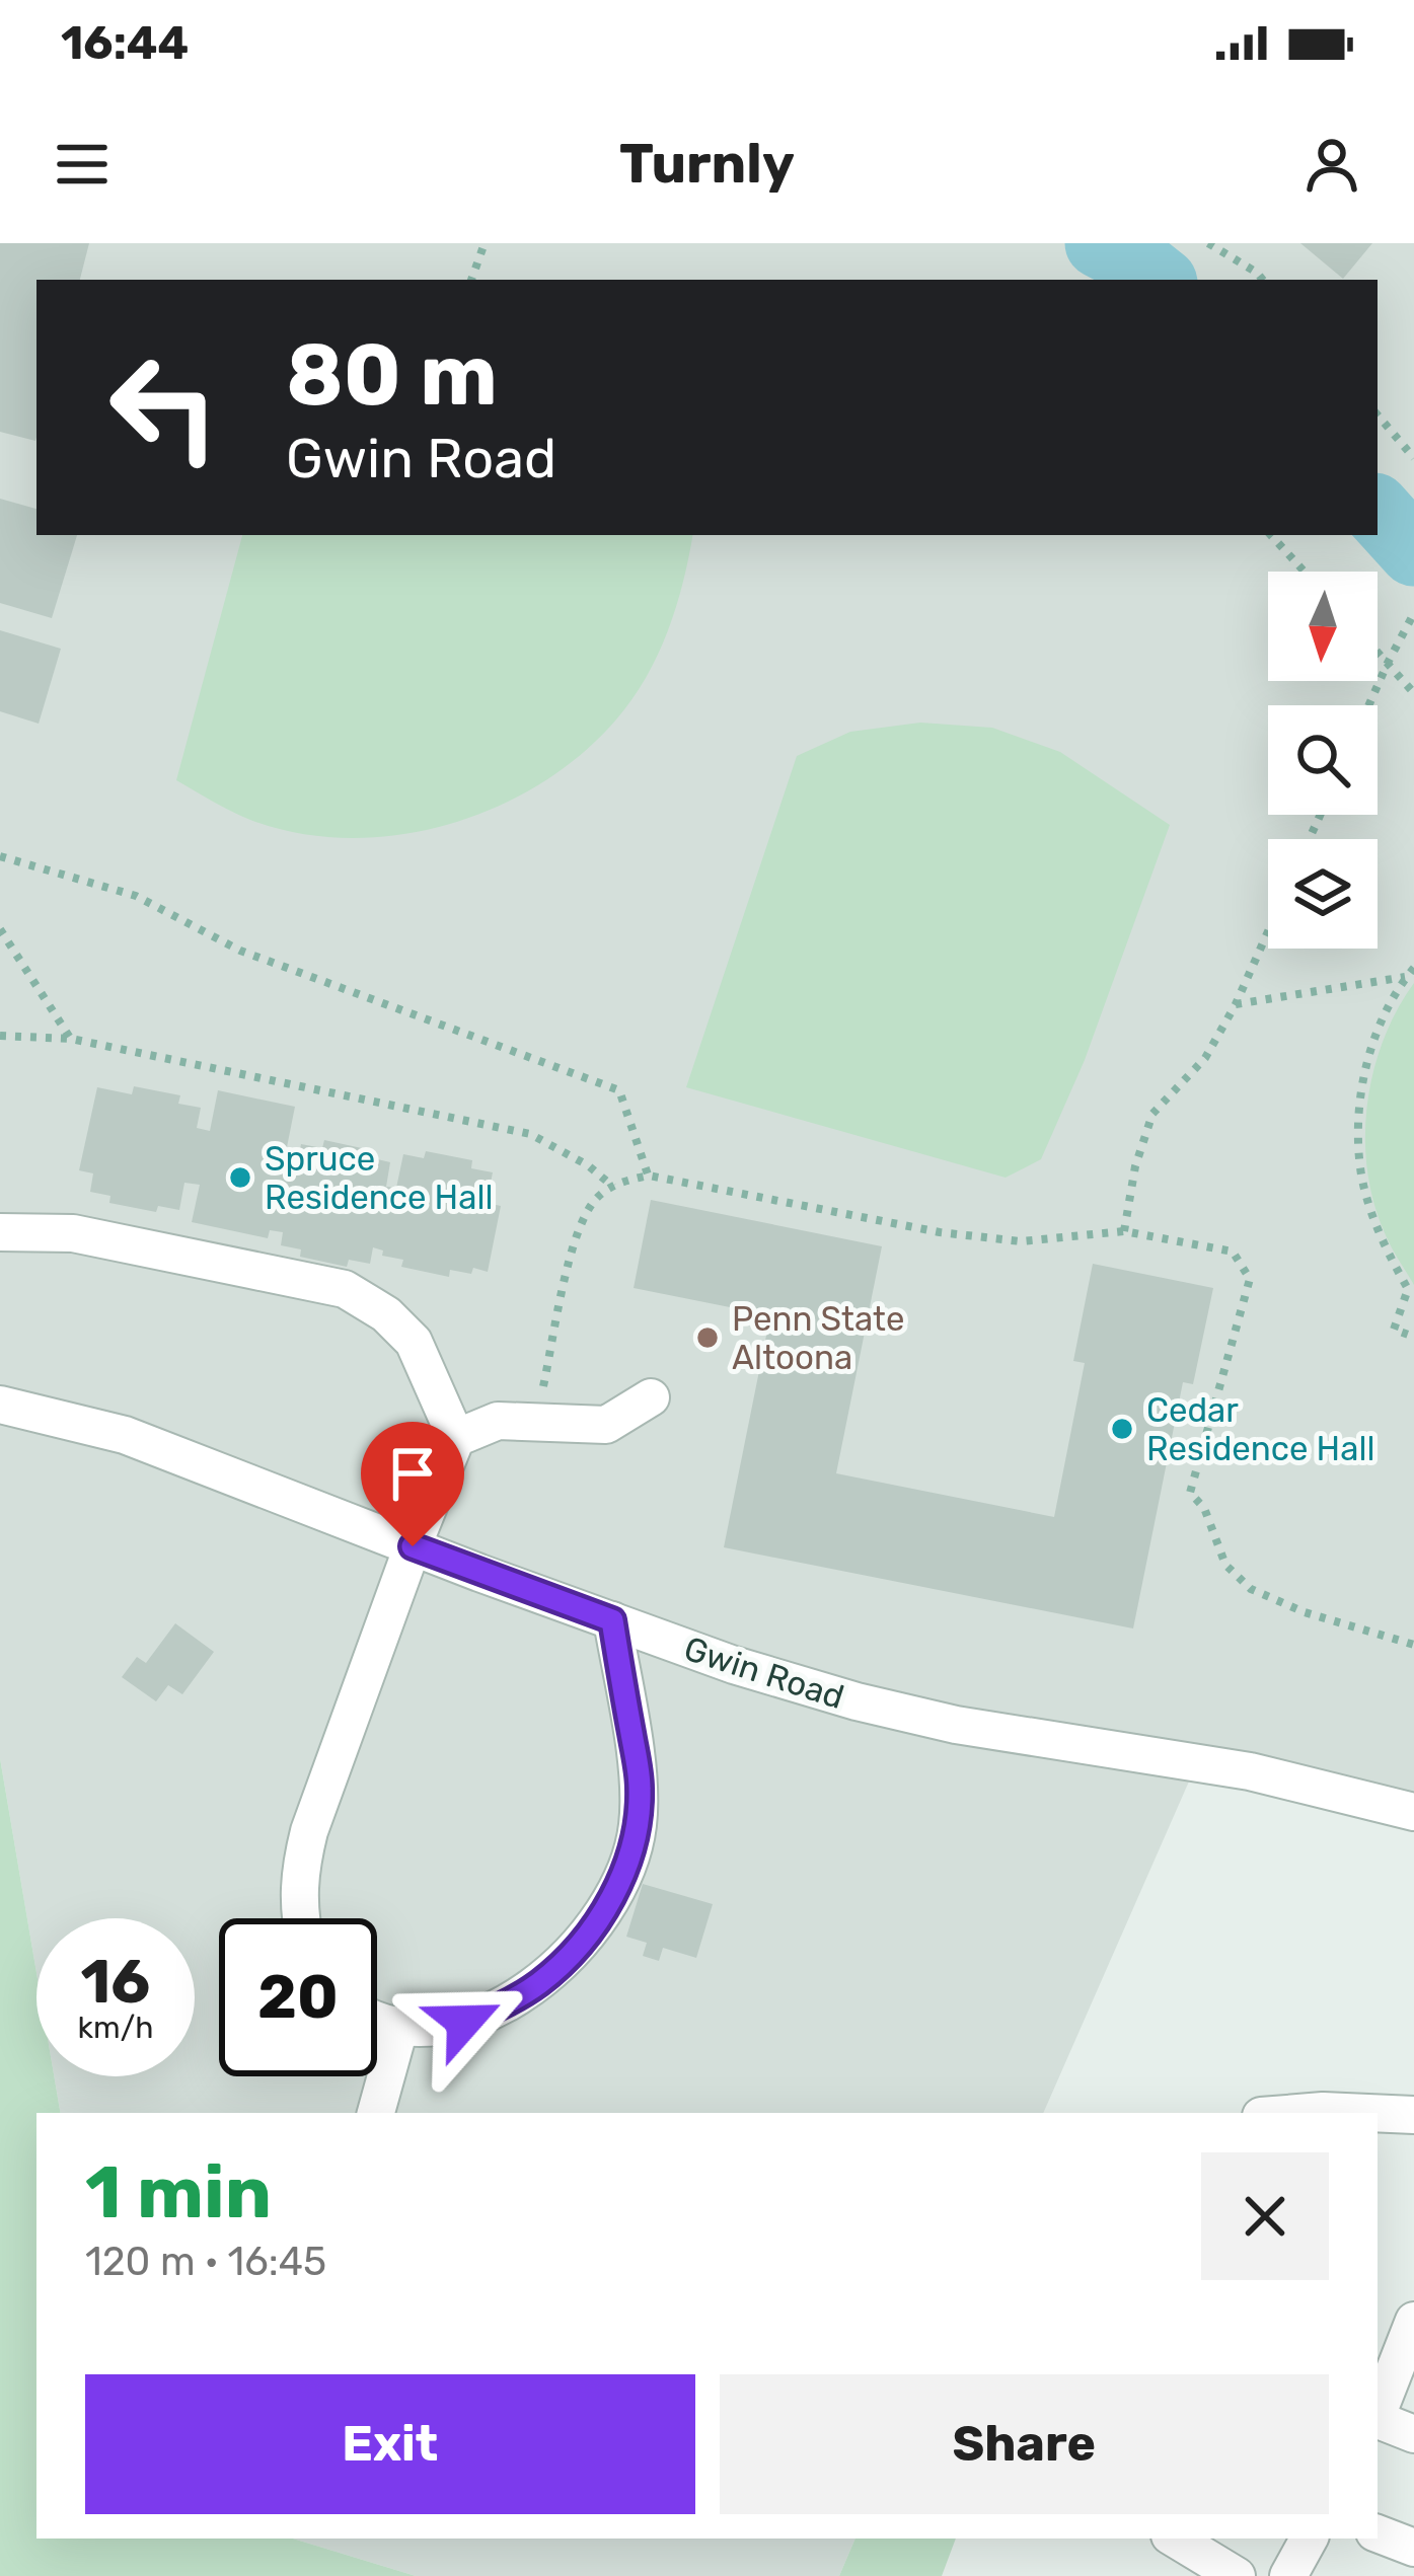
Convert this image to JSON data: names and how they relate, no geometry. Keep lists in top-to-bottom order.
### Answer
{
  "streets": {
    "street": ["Gwin Road"]
  },
  "places": ["Spruce Residence Hall", "Penn State Altoona", "Cedar Residence Hall"],
  "north": "bottom",
  "page": {
    "status": "16:44",
    "header": "Turnly",
    "turn": ["80 m", "Gwin Road"],
    "speed": "16 km/h",
    "limit": "20",
    "heading": ["1 min", "120 m · 16:45"],
    "buttons": ["Exit", "Share"]
  }
}
